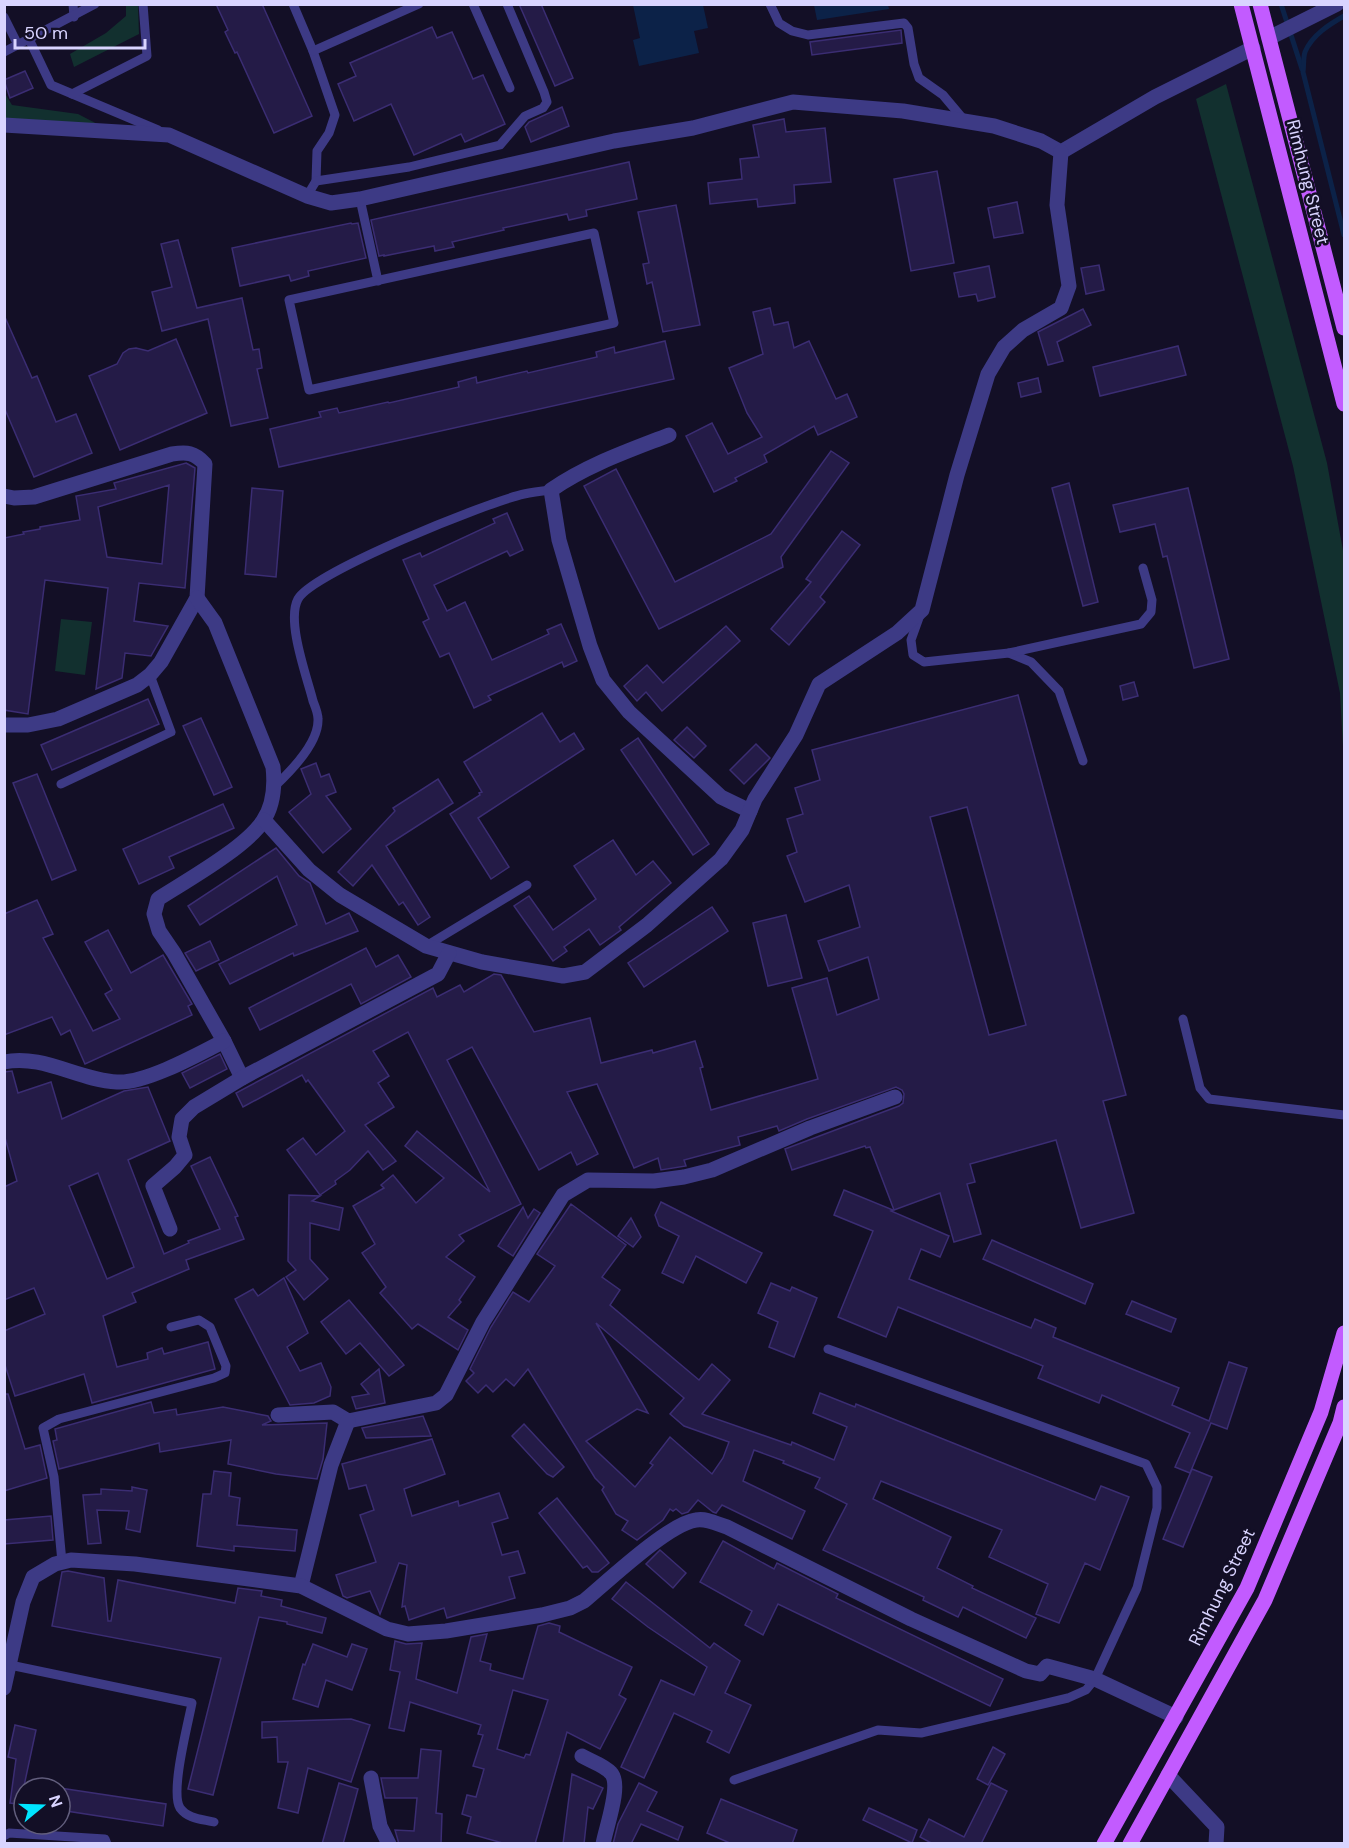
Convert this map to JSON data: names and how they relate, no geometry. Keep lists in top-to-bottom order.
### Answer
{
  "streets": {
    "main road": ["Rimhung Street"]
  },
  "scale_bar": "50 m",
  "north": "right"
}
